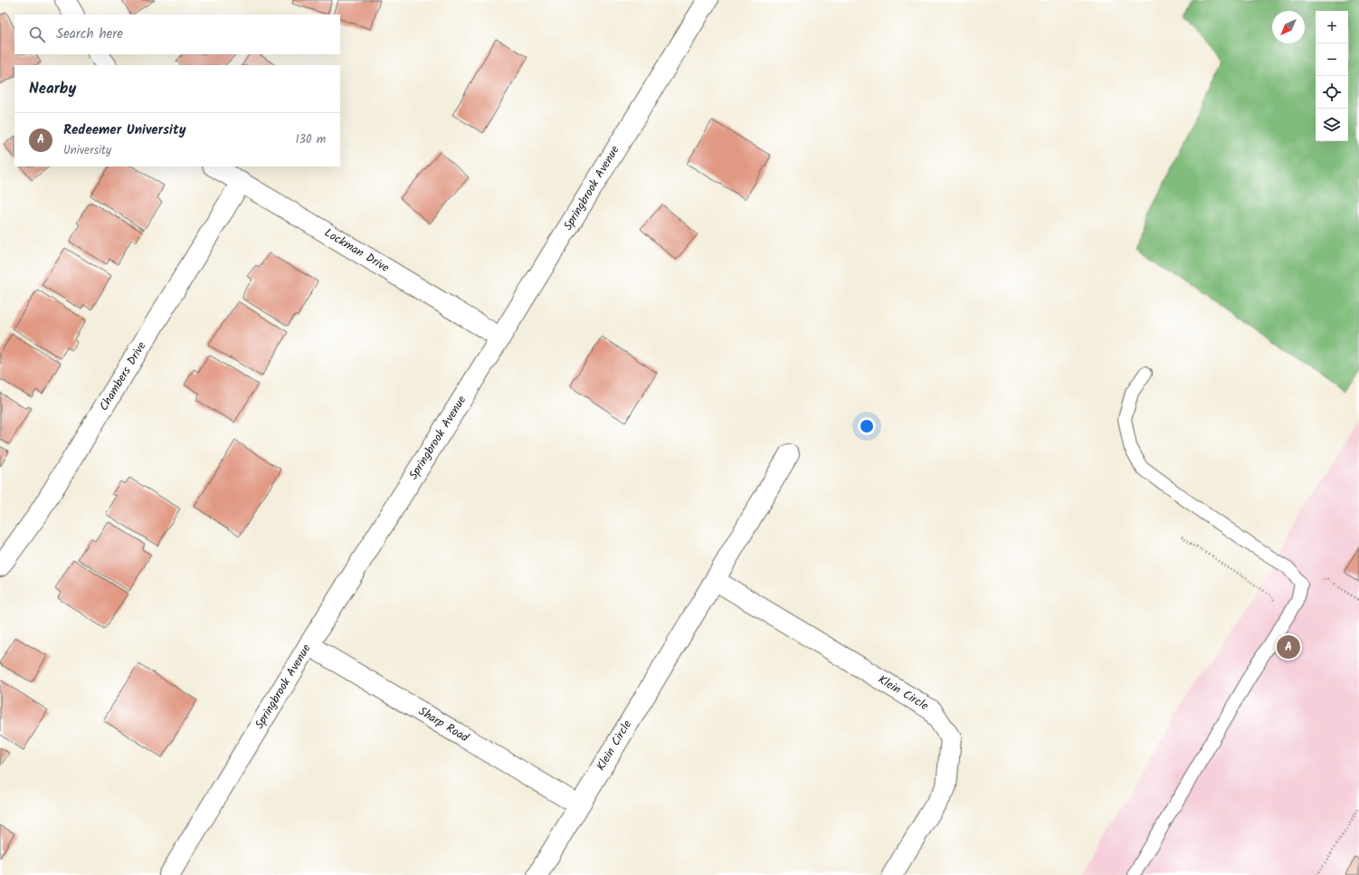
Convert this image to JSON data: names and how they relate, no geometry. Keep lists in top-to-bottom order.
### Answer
{
  "streets": {
    "street": [
      "Springbrook Avenue",
      "Lockman Drive",
      "Chambers Drive",
      "Klein Circle",
      "Sharp Road"
    ]
  },
  "crossings": [
    ["Springbrook Avenue", "Lockman Drive"],
    ["Springbrook Avenue", "Sharp Road"],
    ["Lockman Drive", "Chambers Drive"],
    ["Klein Circle", "Sharp Road"]
  ],
  "north": "bottom left",
  "page": {
    "map_buttons": ["+", "−"],
    "search": "Search here",
    "heading": "Nearby",
    "list": [
      {
        "mark": "A",
        "name": "Redeemer University",
        "note": "University",
        "value": "130 m"
      }
    ],
    "pins": "A"
  }
}
